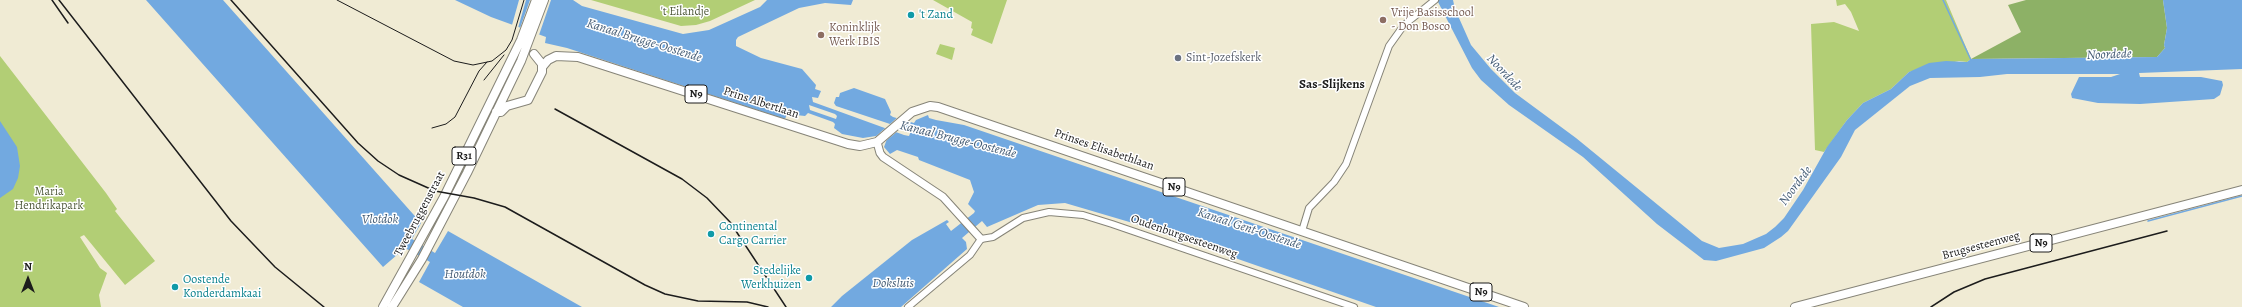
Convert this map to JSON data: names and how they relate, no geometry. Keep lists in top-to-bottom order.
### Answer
{
  "streets": {
    "main road": [
      "N9",
      "Prins Albertlaan",
      "Prinses Elisabethlaan",
      "R31",
      "Tweebruggenstraat",
      "Brugsesteenweg"
    ],
    "street": ["Oudenburgsesteenweg"]
  },
  "crossings": [
    ["Prins Albertlaan", "Prinses Elisabethlaan"],
    ["Prins Albertlaan", "Tweebruggenstraat"]
  ],
  "districts": ["Sas-Slijkens"],
  "water": [
    "Kanaal Brugge-Oostende",
    "Noordede",
    "Vlotdok",
    "Kanaal Gent-Oostende",
    "Houtdok",
    "Doksluis"
  ],
  "parks": ["'t Eilandje", "Maria Hendrikapark"],
  "places": [
    "'t Zand",
    "Vrije Basisschool - Don Bosco",
    "Koninklijk Werk IBIS",
    "Sint-Jozefskerk",
    "Continental Cargo Carrier",
    "Stedelijke Werkhuizen",
    "Oostende Konderdamkaai"
  ],
  "north": "top"
}
